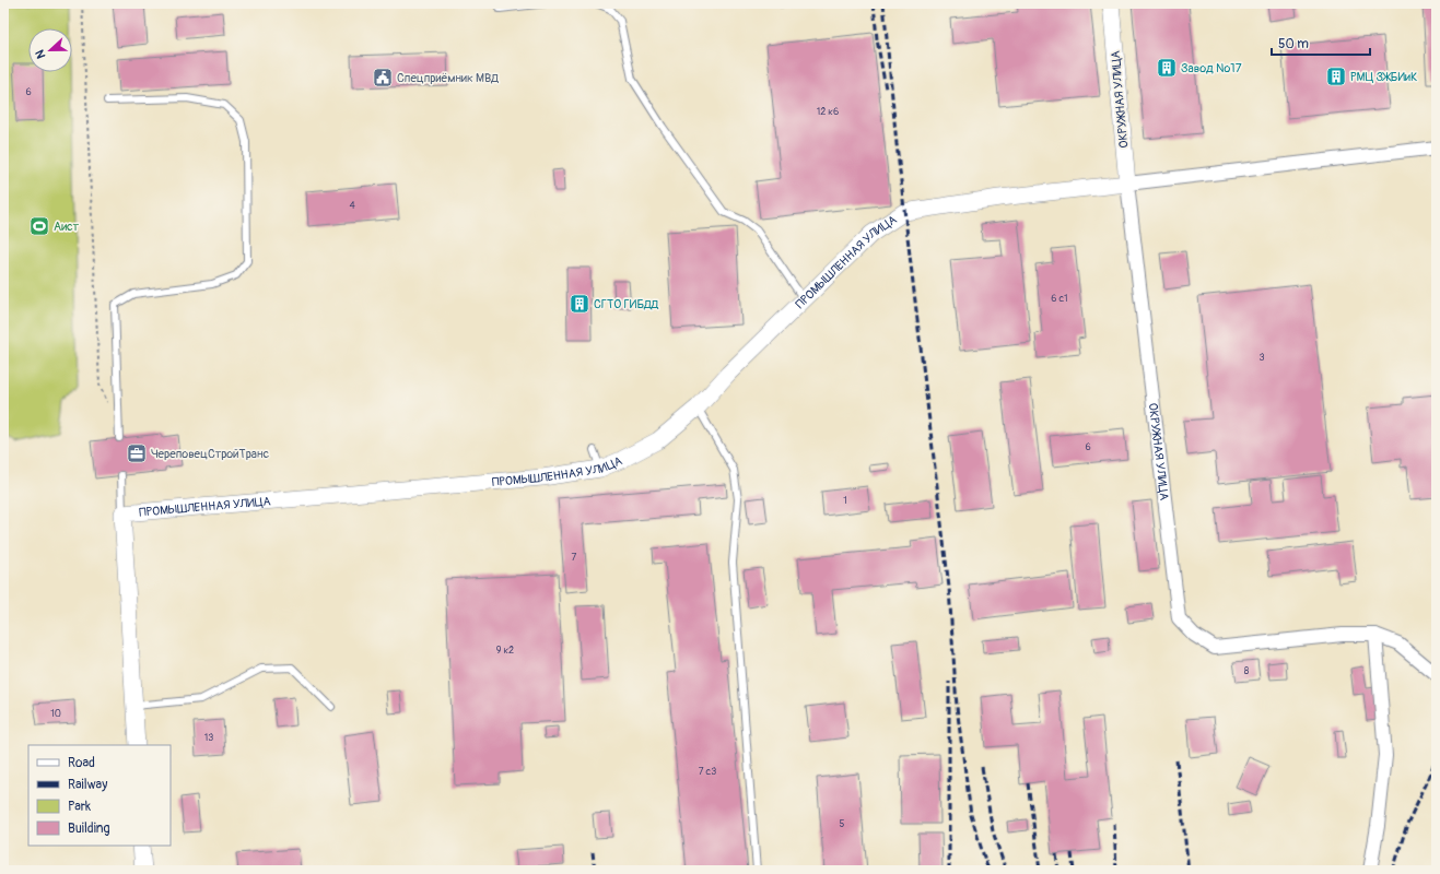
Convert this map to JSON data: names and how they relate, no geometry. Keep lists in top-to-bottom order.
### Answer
{
  "streets": {
    "street": ["ОКРУЖНАЯ УЛИЦА", "ПРОМЫШЛЕННАЯ УЛИЦА"]
  },
  "crossings": [
    ["ОКРУЖНАЯ УЛИЦА", "ПРОМЫШЛЕННАЯ УЛИЦА"]
  ],
  "places": {
    "building": ["Завод №17", "РМЦ ЗЖБИиК", "СГТО ГИБДД"],
    "public building": ["Спецприёмник МВД"],
    "sports": ["Аист"],
    "office": ["ЧереповецСтройТранс"]
  },
  "house_numbers": [
    "6",
    "12 к6",
    "4",
    "6 с1",
    "3",
    "6",
    "1",
    "7",
    "9 к2",
    "8",
    "10",
    "13",
    "7 с3",
    "5"
  ],
  "legend": [
    "Road",
    "Railway",
    "Park",
    "Building"
  ],
  "scale_bar": "50 m",
  "north": "left"
}
